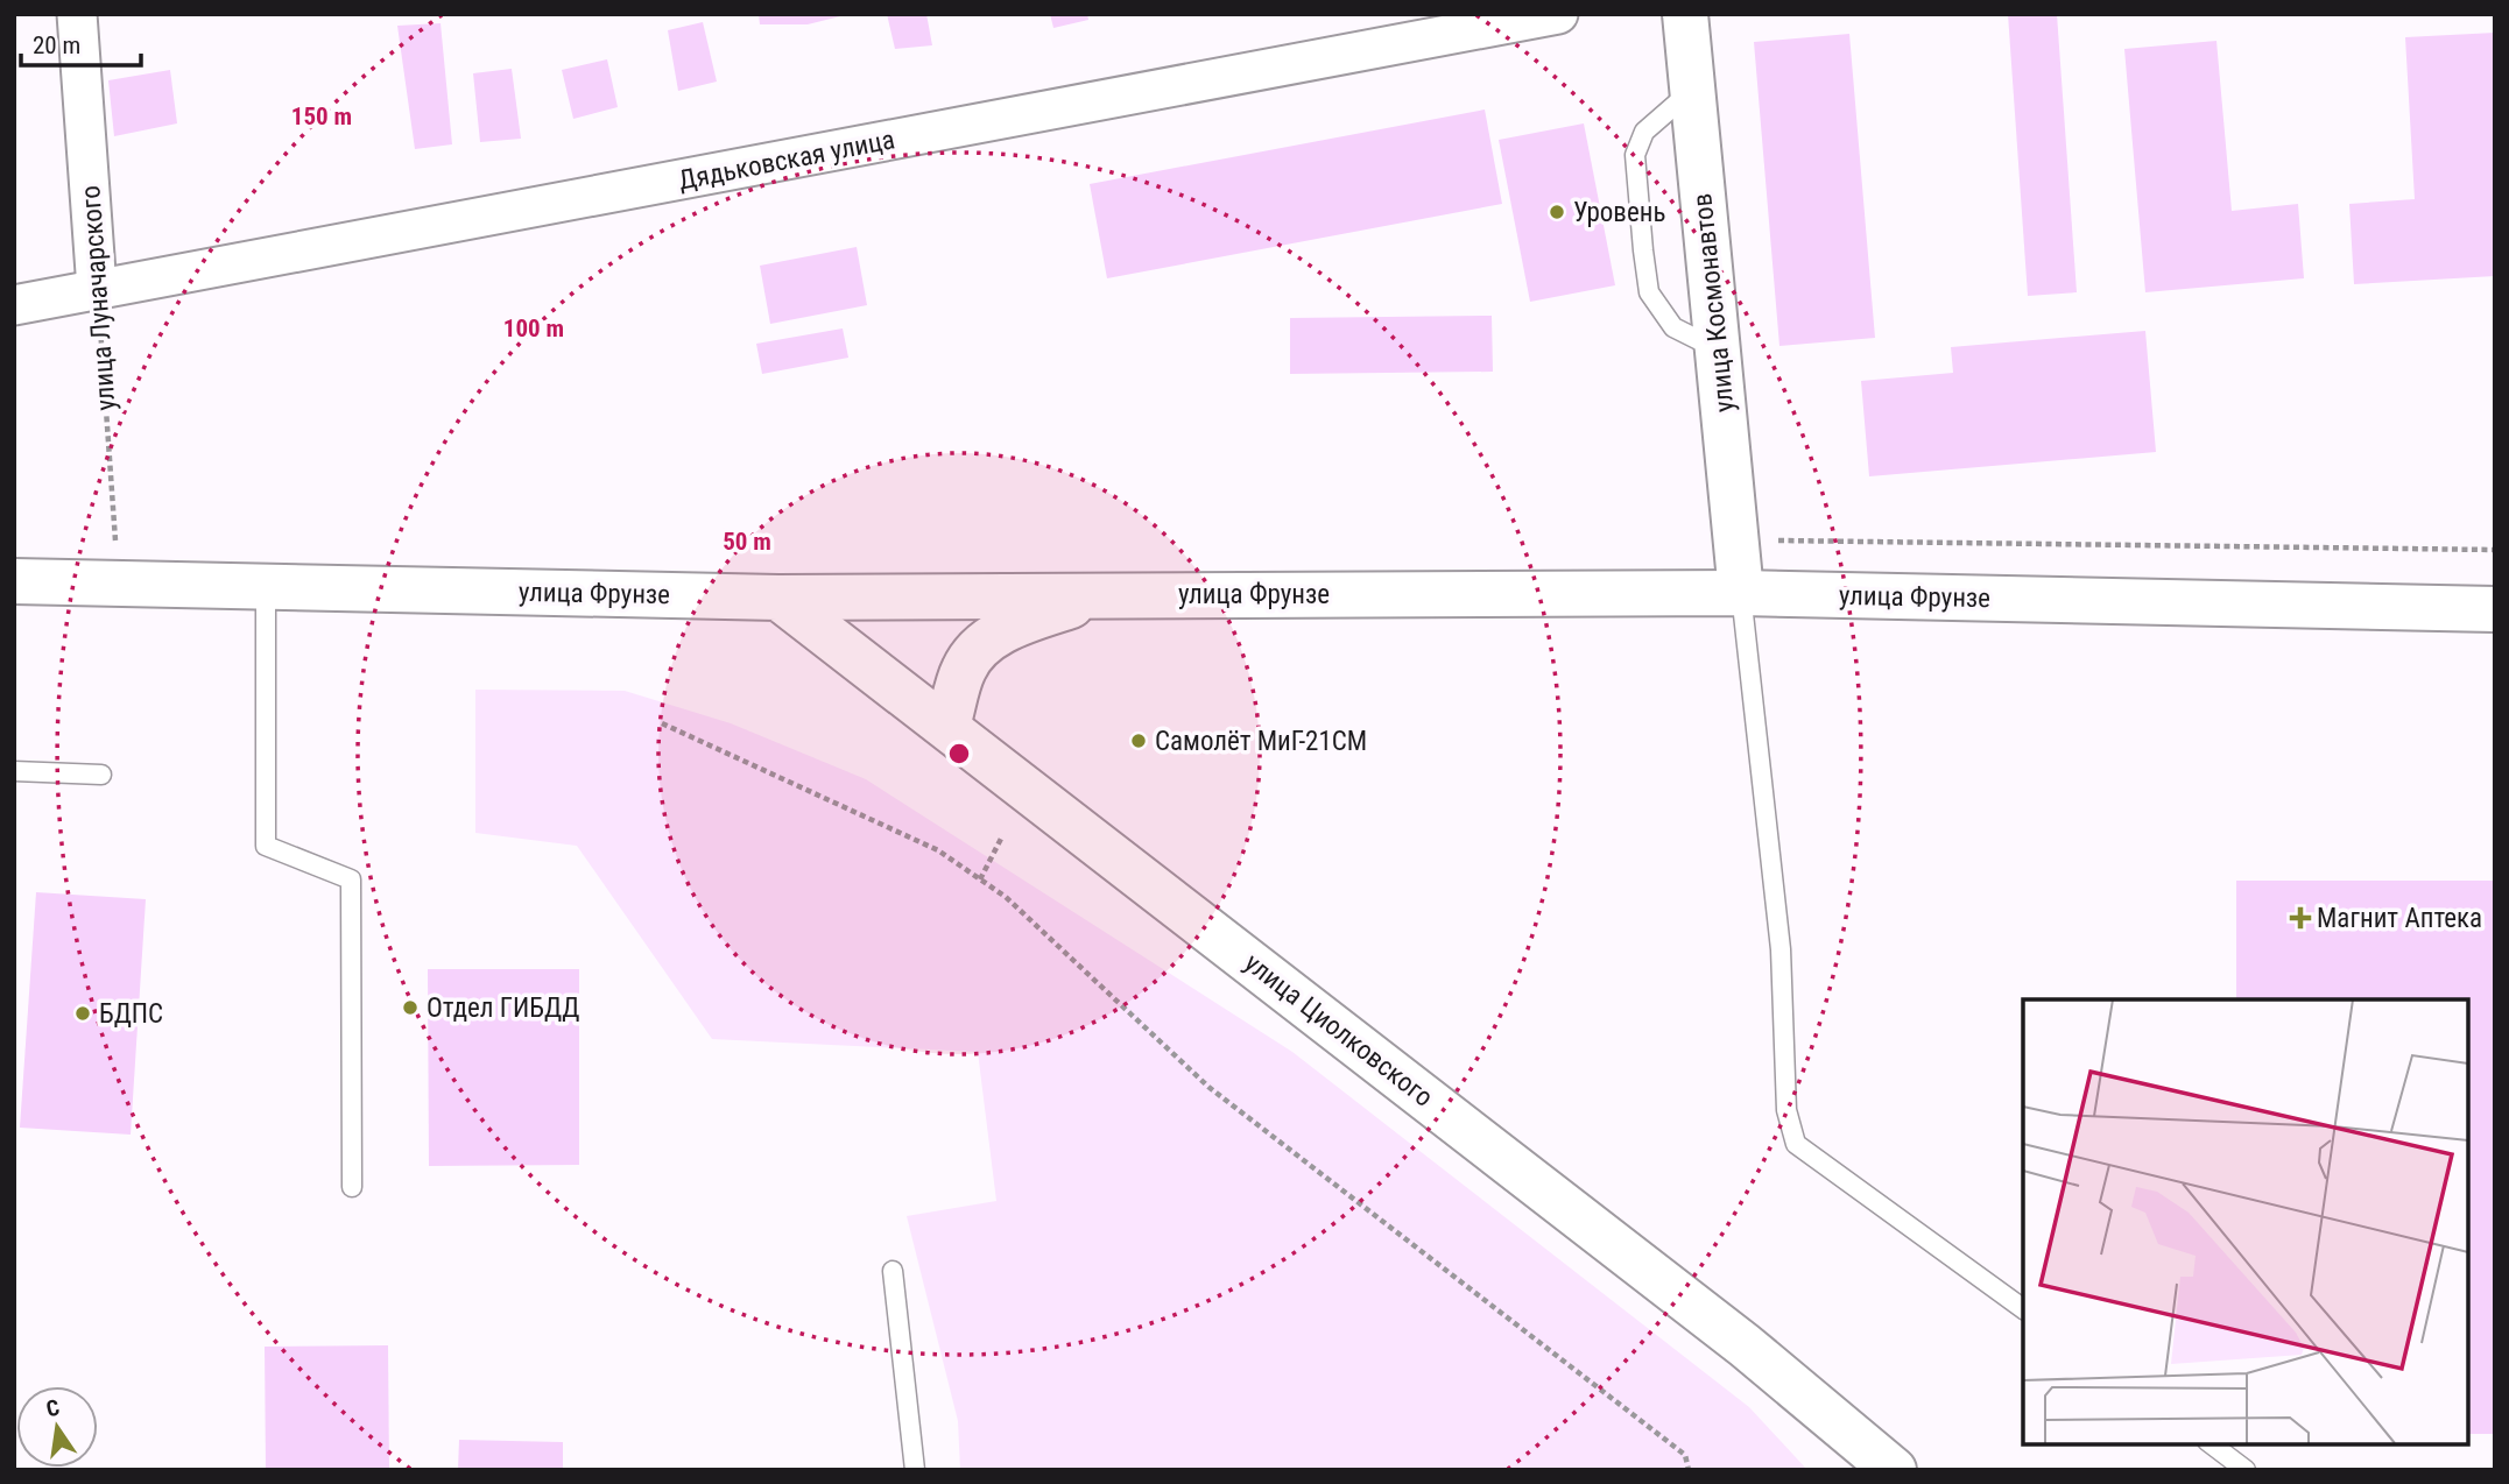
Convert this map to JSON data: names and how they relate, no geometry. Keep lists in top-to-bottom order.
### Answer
{
  "streets": {
    "main road": ["улица Космонавтов", "улица Фрунзе", "улица Циолковского"],
    "street": ["Дядьковская улица", "улица Луначарского"]
  },
  "crossings": [
    ["Дядьковская улица", "улица Луначарского"],
    ["улица Луначарского", "улица Фрунзе"],
    ["улица Космонавтов", "улица Фрунзе"],
    ["улица Фрунзе", "улица Циолковского"]
  ],
  "places": {
    "other": [
      "Уровень",
      "Самолёт МиГ-21СМ",
      "Отдел ГИБДД",
      "БДПС"
    ],
    "health": ["Магнит Аптека"]
  },
  "scale_bar": "20 m",
  "north": "top",
  "rings": ["150 m", "100 m", "50 m"]
}
